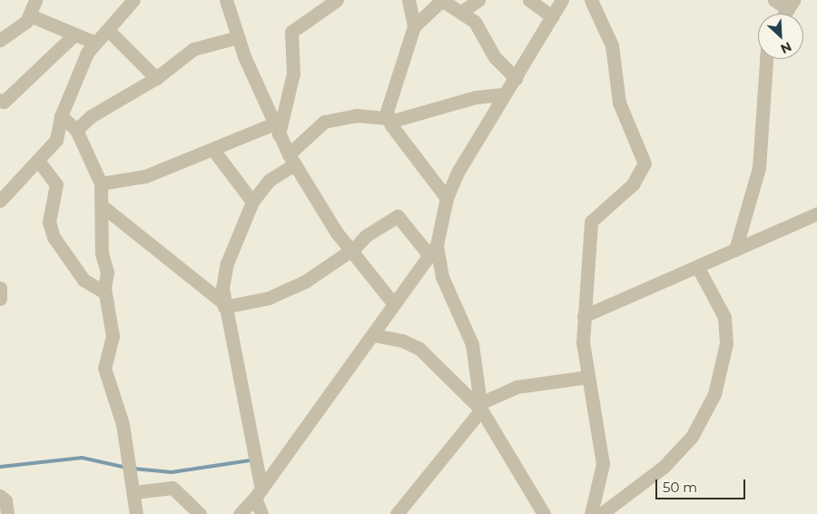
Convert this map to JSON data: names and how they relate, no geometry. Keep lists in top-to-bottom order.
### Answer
{
  "scale_bar": "50 m",
  "north": "bottom right"
}
